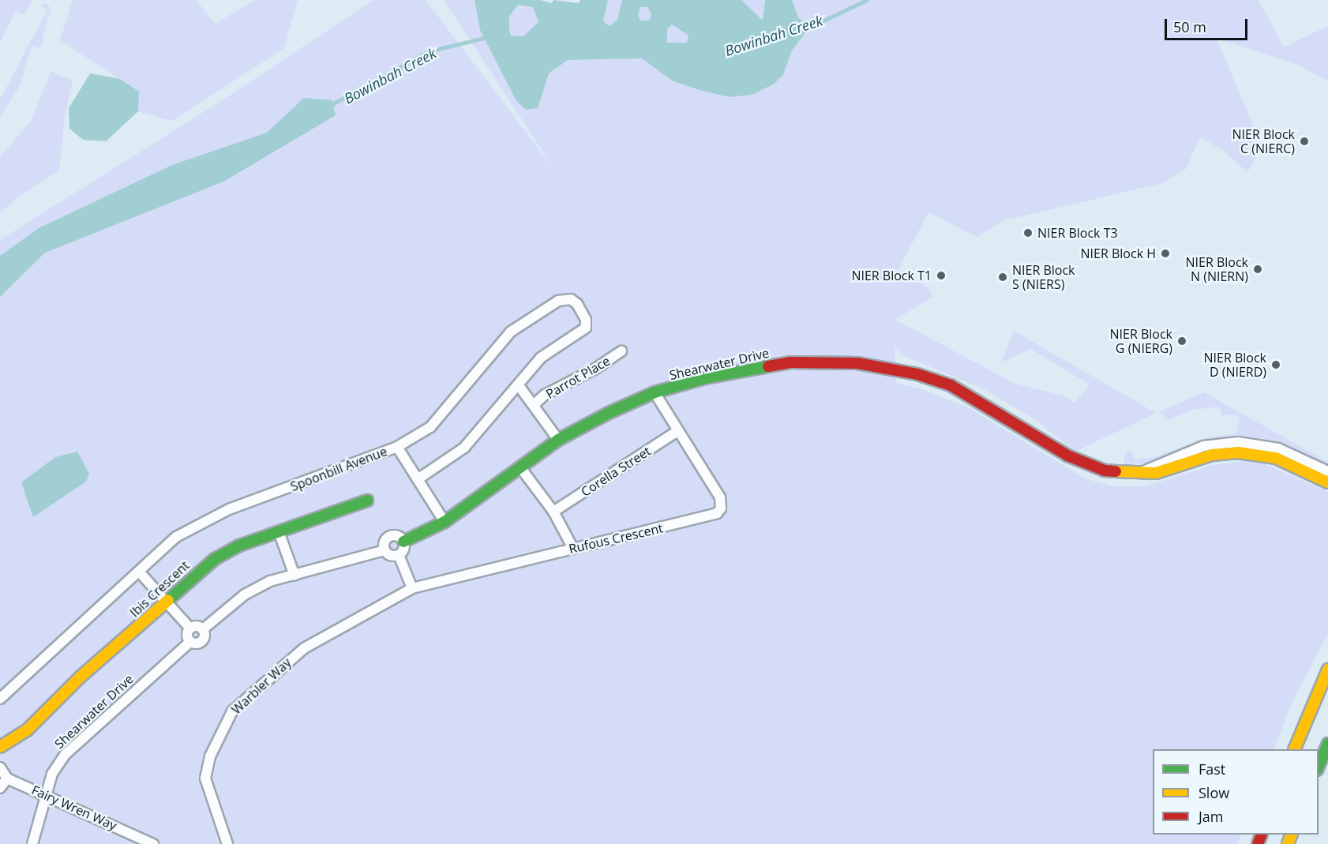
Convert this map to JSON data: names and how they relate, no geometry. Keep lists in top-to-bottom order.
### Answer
{
  "streets": {
    "main road": ["Shearwater Drive", "Ibis Crescent"],
    "street": [
      "Parrot Place",
      "Spoonbill Avenue",
      "Corella Street",
      "Rufous Crescent",
      "Warbler Way",
      "Fairy Wren Way"
    ]
  },
  "crossings": [
    ["Shearwater Drive", "Rufous Crescent"],
    ["Shearwater Drive", "Fairy Wren Way"],
    ["Corella Street", "Rufous Crescent"],
    ["Rufous Crescent", "Warbler Way"]
  ],
  "water": ["Bowinbah Creek"],
  "places": [
    "NIER Block C (NIERC)",
    "NIER Block T3",
    "NIER Block H",
    "NIER Block N (NIERN)",
    "NIER Block T1",
    "NIER Block S (NIERS)",
    "NIER Block G (NIERG)",
    "NIER Block D (NIERD)"
  ],
  "legend": ["Fast", "Slow", "Jam"],
  "scale_bar": "50 m"
}
